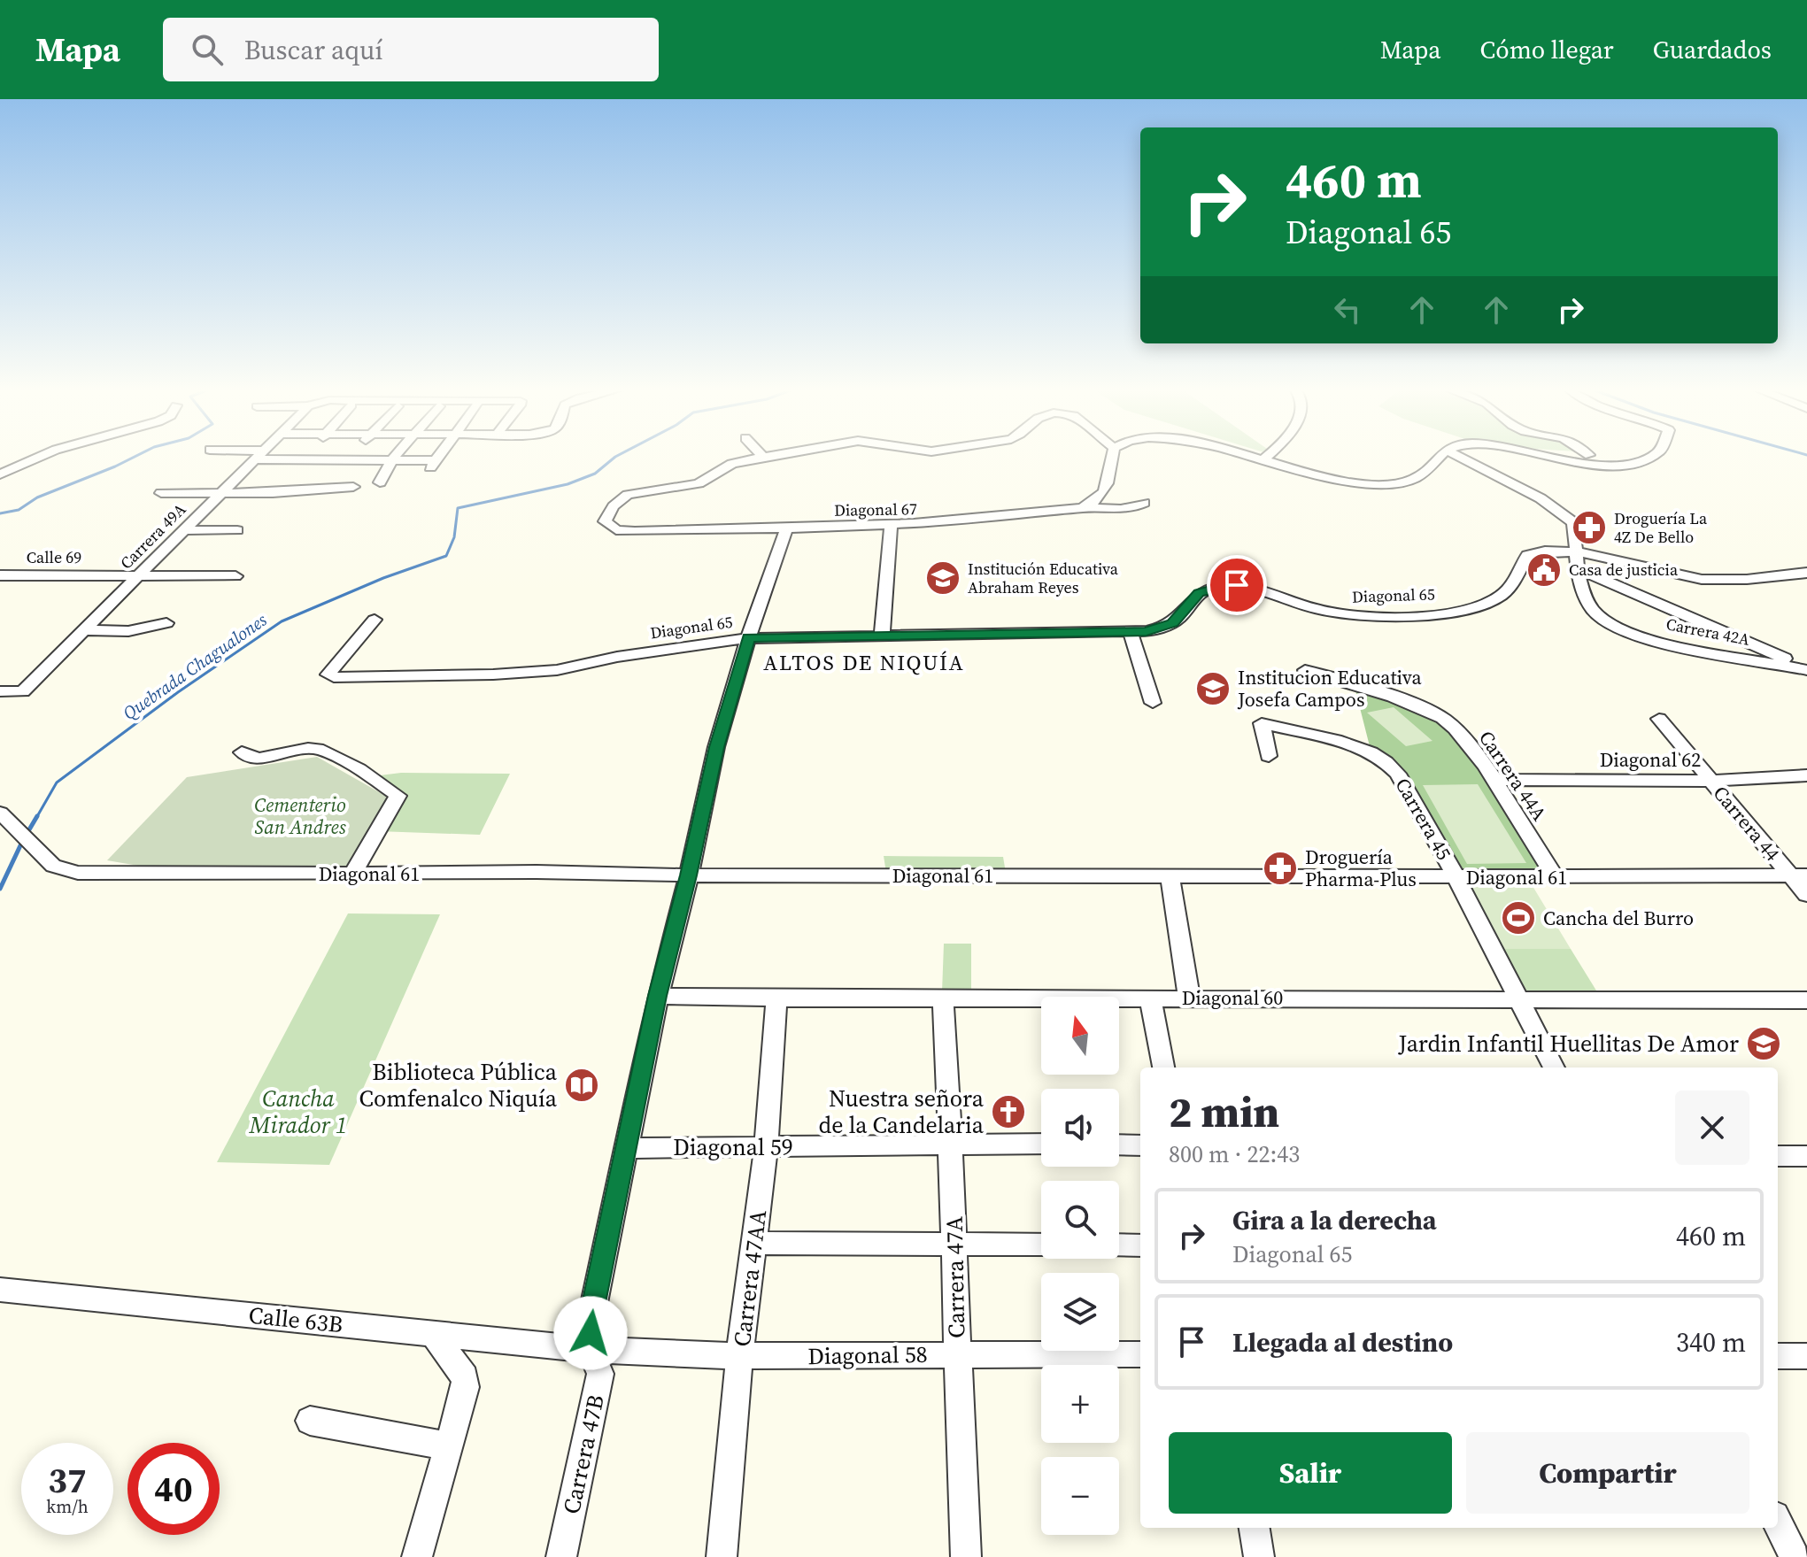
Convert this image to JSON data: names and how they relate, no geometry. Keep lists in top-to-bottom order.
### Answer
{
  "streets": {
    "street": [
      "Diagonal 67",
      "Carrera 49A",
      "Calle 69",
      "Diagonal 65",
      "Carrera 42A",
      "Diagonal 62",
      "Carrera 44A",
      "Carrera 45",
      "Carrera 44",
      "Diagonal 61",
      "Diagonal 60",
      "Diagonal 59",
      "Carrera 47A",
      "Carrera 47AA",
      "Calle 63B",
      "Diagonal 58",
      "Carrera 47B"
    ]
  },
  "crossings": [
    ["Diagonal 67", "Carrera 47B"],
    ["Carrera 49A", "Calle 69"],
    ["Diagonal 65", "Carrera 42A"],
    ["Diagonal 65", "Carrera 47B"],
    ["Diagonal 62", "Carrera 44A"],
    ["Diagonal 62", "Carrera 44"],
    ["Carrera 44A", "Diagonal 61"],
    ["Carrera 45", "Diagonal 61"],
    ["Carrera 45", "Diagonal 60"],
    ["Carrera 44", "Diagonal 61"],
    ["Diagonal 61", "Carrera 47B"],
    ["Diagonal 60", "Carrera 47A"],
    ["Diagonal 60", "Carrera 47AA"],
    ["Diagonal 60", "Carrera 47B"],
    ["Diagonal 59", "Carrera 47A"],
    ["Diagonal 59", "Carrera 47AA"],
    ["Diagonal 59", "Carrera 47B"],
    ["Carrera 47A", "Diagonal 58"],
    ["Carrera 47AA", "Diagonal 58"],
    ["Calle 63B", "Diagonal 58"],
    ["Calle 63B", "Carrera 47B"],
    ["Diagonal 58", "Carrera 47B"]
  ],
  "districts": ["ALTOS DE NIQUÍA"],
  "water": ["Quebrada Chagualones"],
  "parks": ["Cementerio San Andres", "Cancha Mirador 1"],
  "places": {
    "pharmacy": ["Droguería La 4Z De Bello", "Droguería Pharma-Plus"],
    "public building": ["Casa de justicia"],
    "school or university": ["Institución Educativa Abraham Reyes", "Institucion Educativa Josefa Campos", "Jardin Infantil Huellitas De Amor"],
    "sports": ["Cancha del Burro"],
    "library": ["Biblioteca Pública Comfenalco Niquía"],
    "church": ["Nuestra señora de la Candelaria"]
  },
  "north": "top",
  "page": {
    "header": "Mapa",
    "search": "Buscar aquí",
    "nav": ["Mapa", "Cómo llegar", "Guardados"],
    "turn": ["460 m", "Diagonal 65"],
    "map_buttons": ["+", "−"],
    "heading": ["2 min", "800 m · 22:43"],
    "list": [
      {
        "name": "Gira a la derecha",
        "note": "Diagonal 65",
        "value": "460 m"
      },
      {
        "name": "Llegada al destino",
        "value": "340 m"
      }
    ],
    "buttons": ["Salir", "Compartir"],
    "speed": "37 km/h",
    "limit": "40"
  }
}
